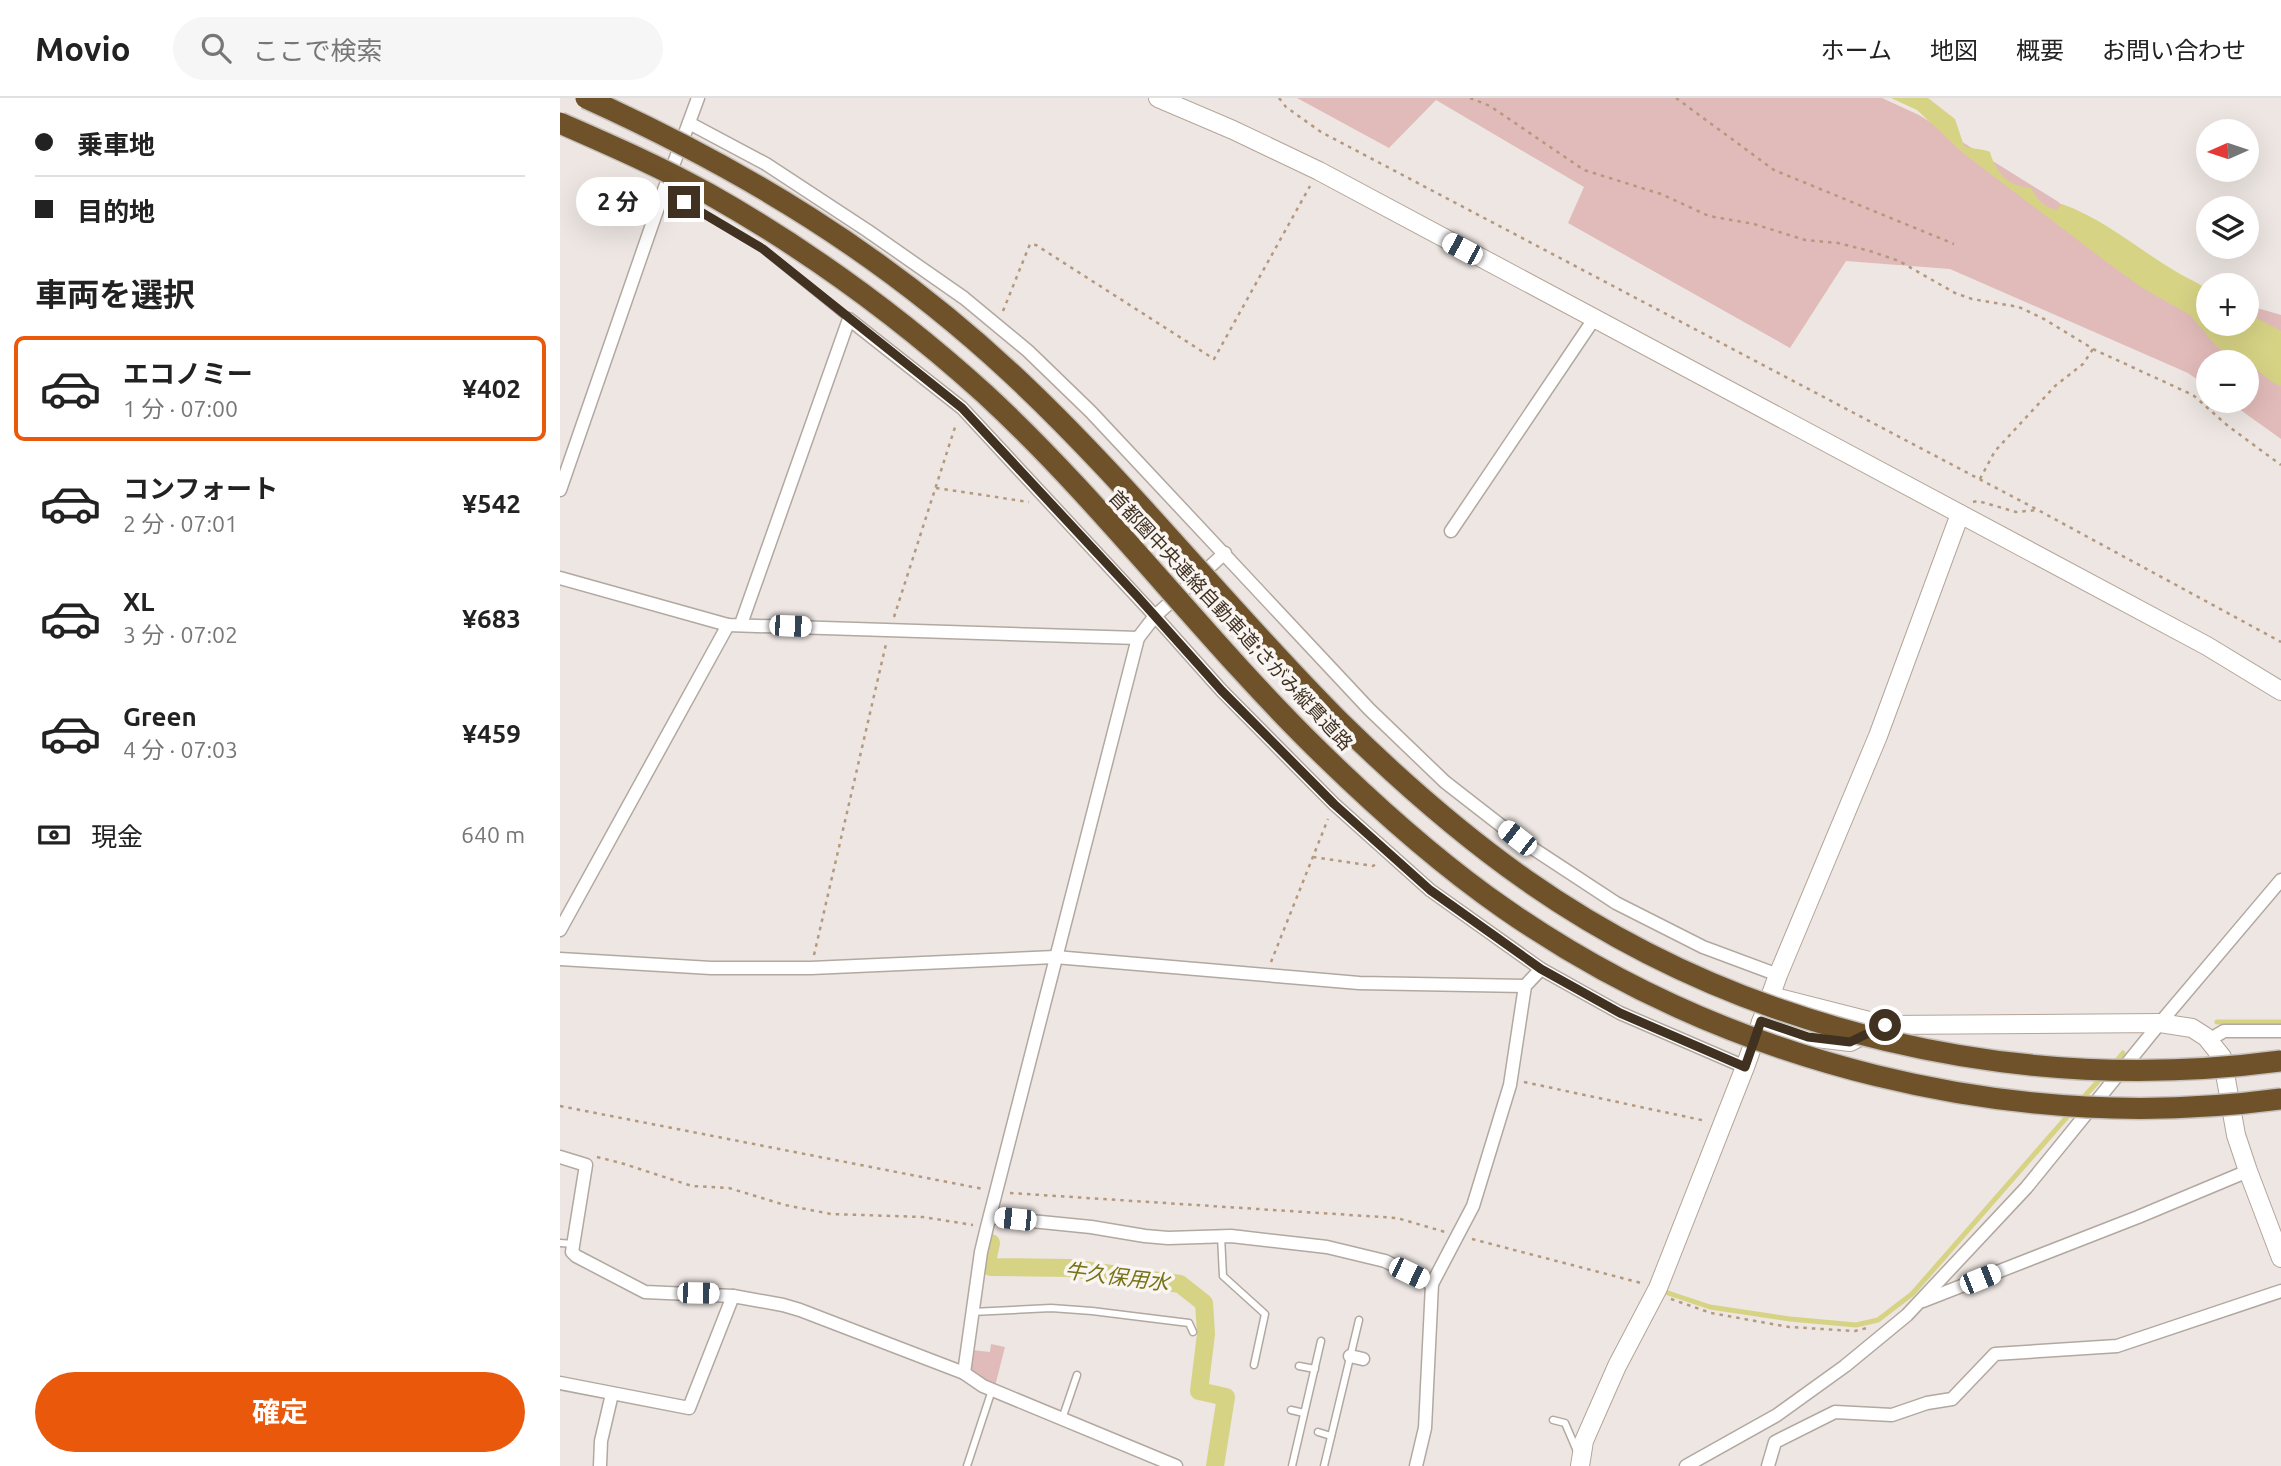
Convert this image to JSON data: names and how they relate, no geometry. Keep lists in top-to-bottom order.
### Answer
{
  "streets": {
    "highway": ["首都圏中央連絡自動車道;さがみ縦貫道路"]
  },
  "water": ["牛久保用水"],
  "north": "left",
  "page": {
    "header": "Movio",
    "search": "ここで検索",
    "nav": [
      "ホーム",
      "地図",
      "概要",
      "お問い合わせ"
    ],
    "banner": ["乗車地", "目的地"],
    "map_buttons": ["+", "−"],
    "bubble": "2 分",
    "heading": "車両を選択",
    "list": [
      {
        "name": "エコノミー",
        "note": "1 分 · 07:00",
        "value": "¥402"
      },
      {
        "name": "コンフォート",
        "note": "2 分 · 07:01",
        "value": "¥542"
      },
      {
        "name": "XL",
        "note": "3 分 · 07:02",
        "value": "¥683"
      },
      {
        "name": "Green",
        "note": "4 分 · 07:03",
        "value": "¥459"
      }
    ],
    "pay": ["現金", "640 m"],
    "buttons": "確定"
  }
}
